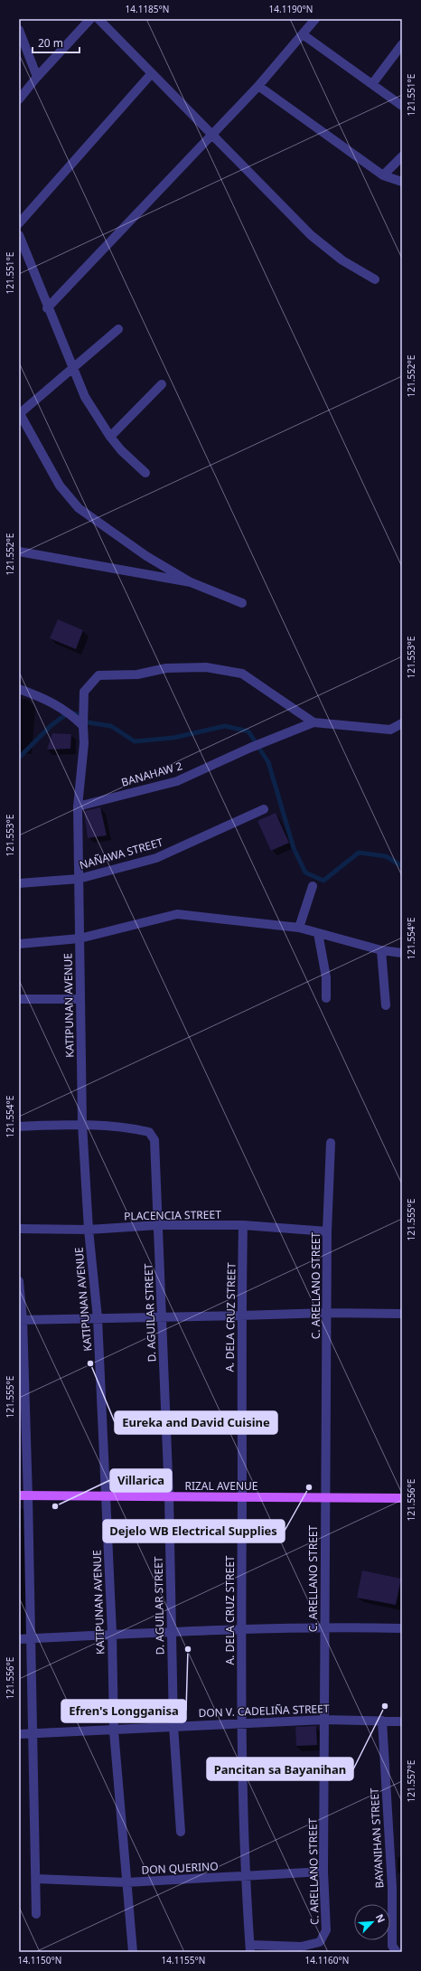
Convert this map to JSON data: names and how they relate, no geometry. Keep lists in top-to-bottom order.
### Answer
{
  "streets": {
    "main road": ["RIZAL AVENUE"],
    "street": [
      "BANAHAW 2",
      "NAÑAWA STREET",
      "KATIPUNAN AVENUE",
      "PLACENCIA STREET",
      "C. ARELLANO STREET",
      "D. AGUILAR STREET",
      "A. DELA CRUZ STREET",
      "DON V. CADELIÑA STREET",
      "BAYANIHAN STREET",
      "DON QUERINO"
    ]
  },
  "crossings": [
    ["BANAHAW 2", "KATIPUNAN AVENUE"],
    ["NAÑAWA STREET", "KATIPUNAN AVENUE"],
    ["KATIPUNAN AVENUE", "PLACENCIA STREET"],
    ["KATIPUNAN AVENUE", "D. AGUILAR STREET"],
    ["KATIPUNAN AVENUE", "RIZAL AVENUE"],
    ["KATIPUNAN AVENUE", "DON V. CADELIÑA STREET"],
    ["KATIPUNAN AVENUE", "DON QUERINO"],
    ["PLACENCIA STREET", "C. ARELLANO STREET"],
    ["PLACENCIA STREET", "D. AGUILAR STREET"],
    ["PLACENCIA STREET", "A. DELA CRUZ STREET"],
    ["C. ARELLANO STREET", "A. DELA CRUZ STREET"],
    ["C. ARELLANO STREET", "RIZAL AVENUE"],
    ["C. ARELLANO STREET", "DON V. CADELIÑA STREET"],
    ["C. ARELLANO STREET", "DON QUERINO"],
    ["D. AGUILAR STREET", "RIZAL AVENUE"],
    ["D. AGUILAR STREET", "DON V. CADELIÑA STREET"],
    ["A. DELA CRUZ STREET", "RIZAL AVENUE"],
    ["A. DELA CRUZ STREET", "DON V. CADELIÑA STREET"],
    ["A. DELA CRUZ STREET", "DON QUERINO"],
    ["DON V. CADELIÑA STREET", "BAYANIHAN STREET"]
  ],
  "places": [
    "Eureka and David Cuisine",
    "Dejelo WB Electrical Supplies",
    "Villarica",
    "Efren's Longganisa",
    "Pancitan sa Bayanihan"
  ],
  "scale_bar": "20 m",
  "north": "top right",
  "coordinates": [
    "14.1185°N",
    "14.1190°N",
    "121.551°E",
    "121.552°E",
    "121.553°E",
    "121.554°E",
    "121.555°E",
    "121.556°E",
    "121.557°E",
    "14.1150°N",
    "14.1155°N",
    "14.1160°N"
  ]
}
